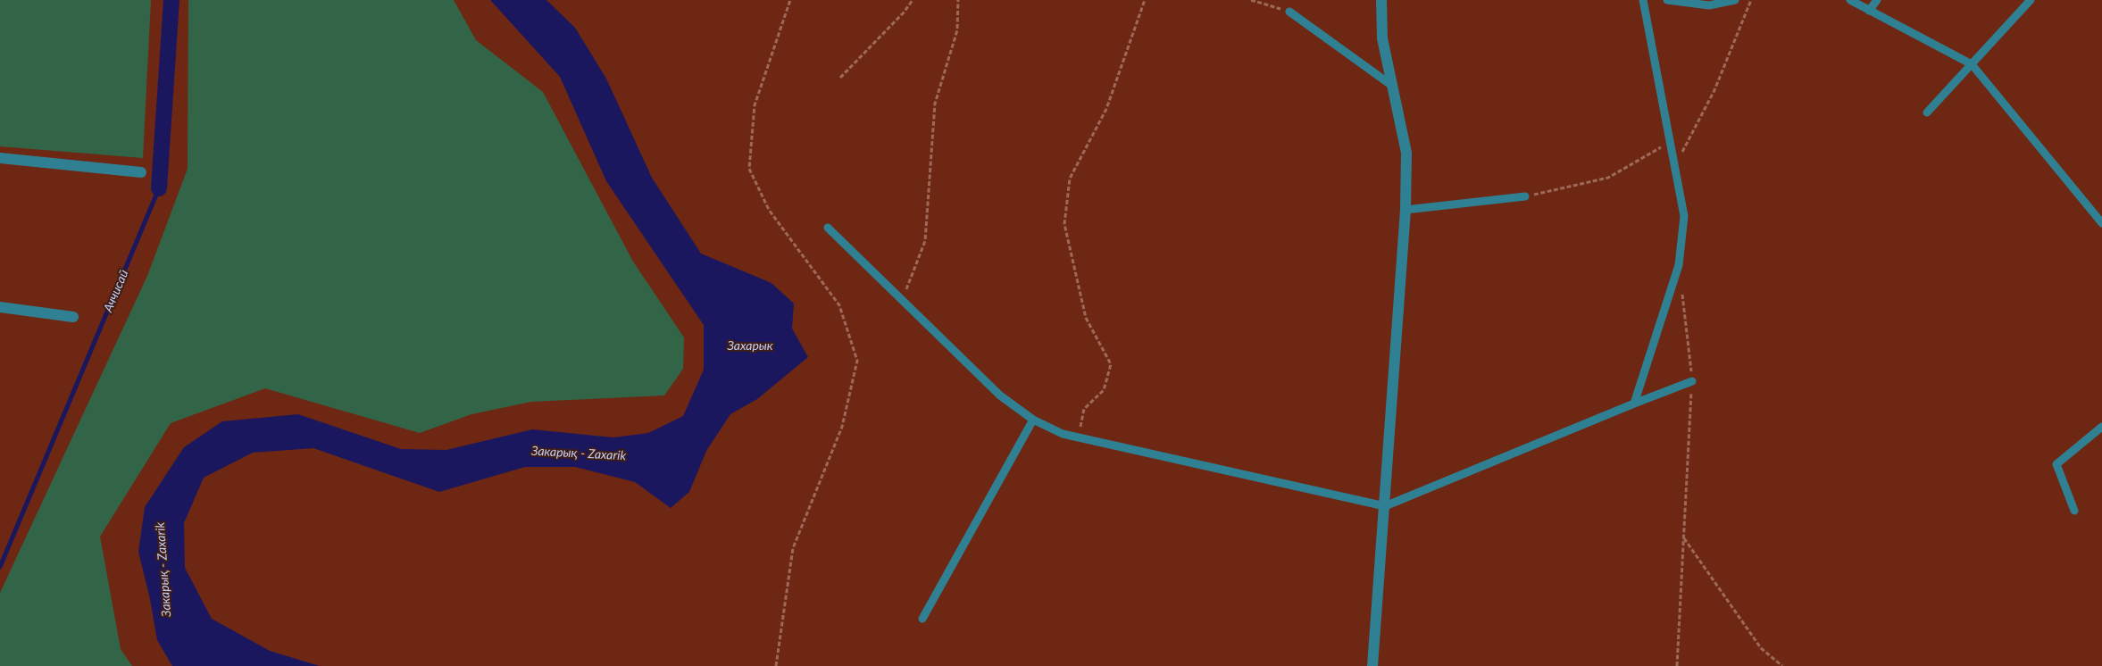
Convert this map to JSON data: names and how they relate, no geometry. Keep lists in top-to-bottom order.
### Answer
{
  "water": ["Аччисай", "Захарык", "Закарық - Zaxarik"]
}
